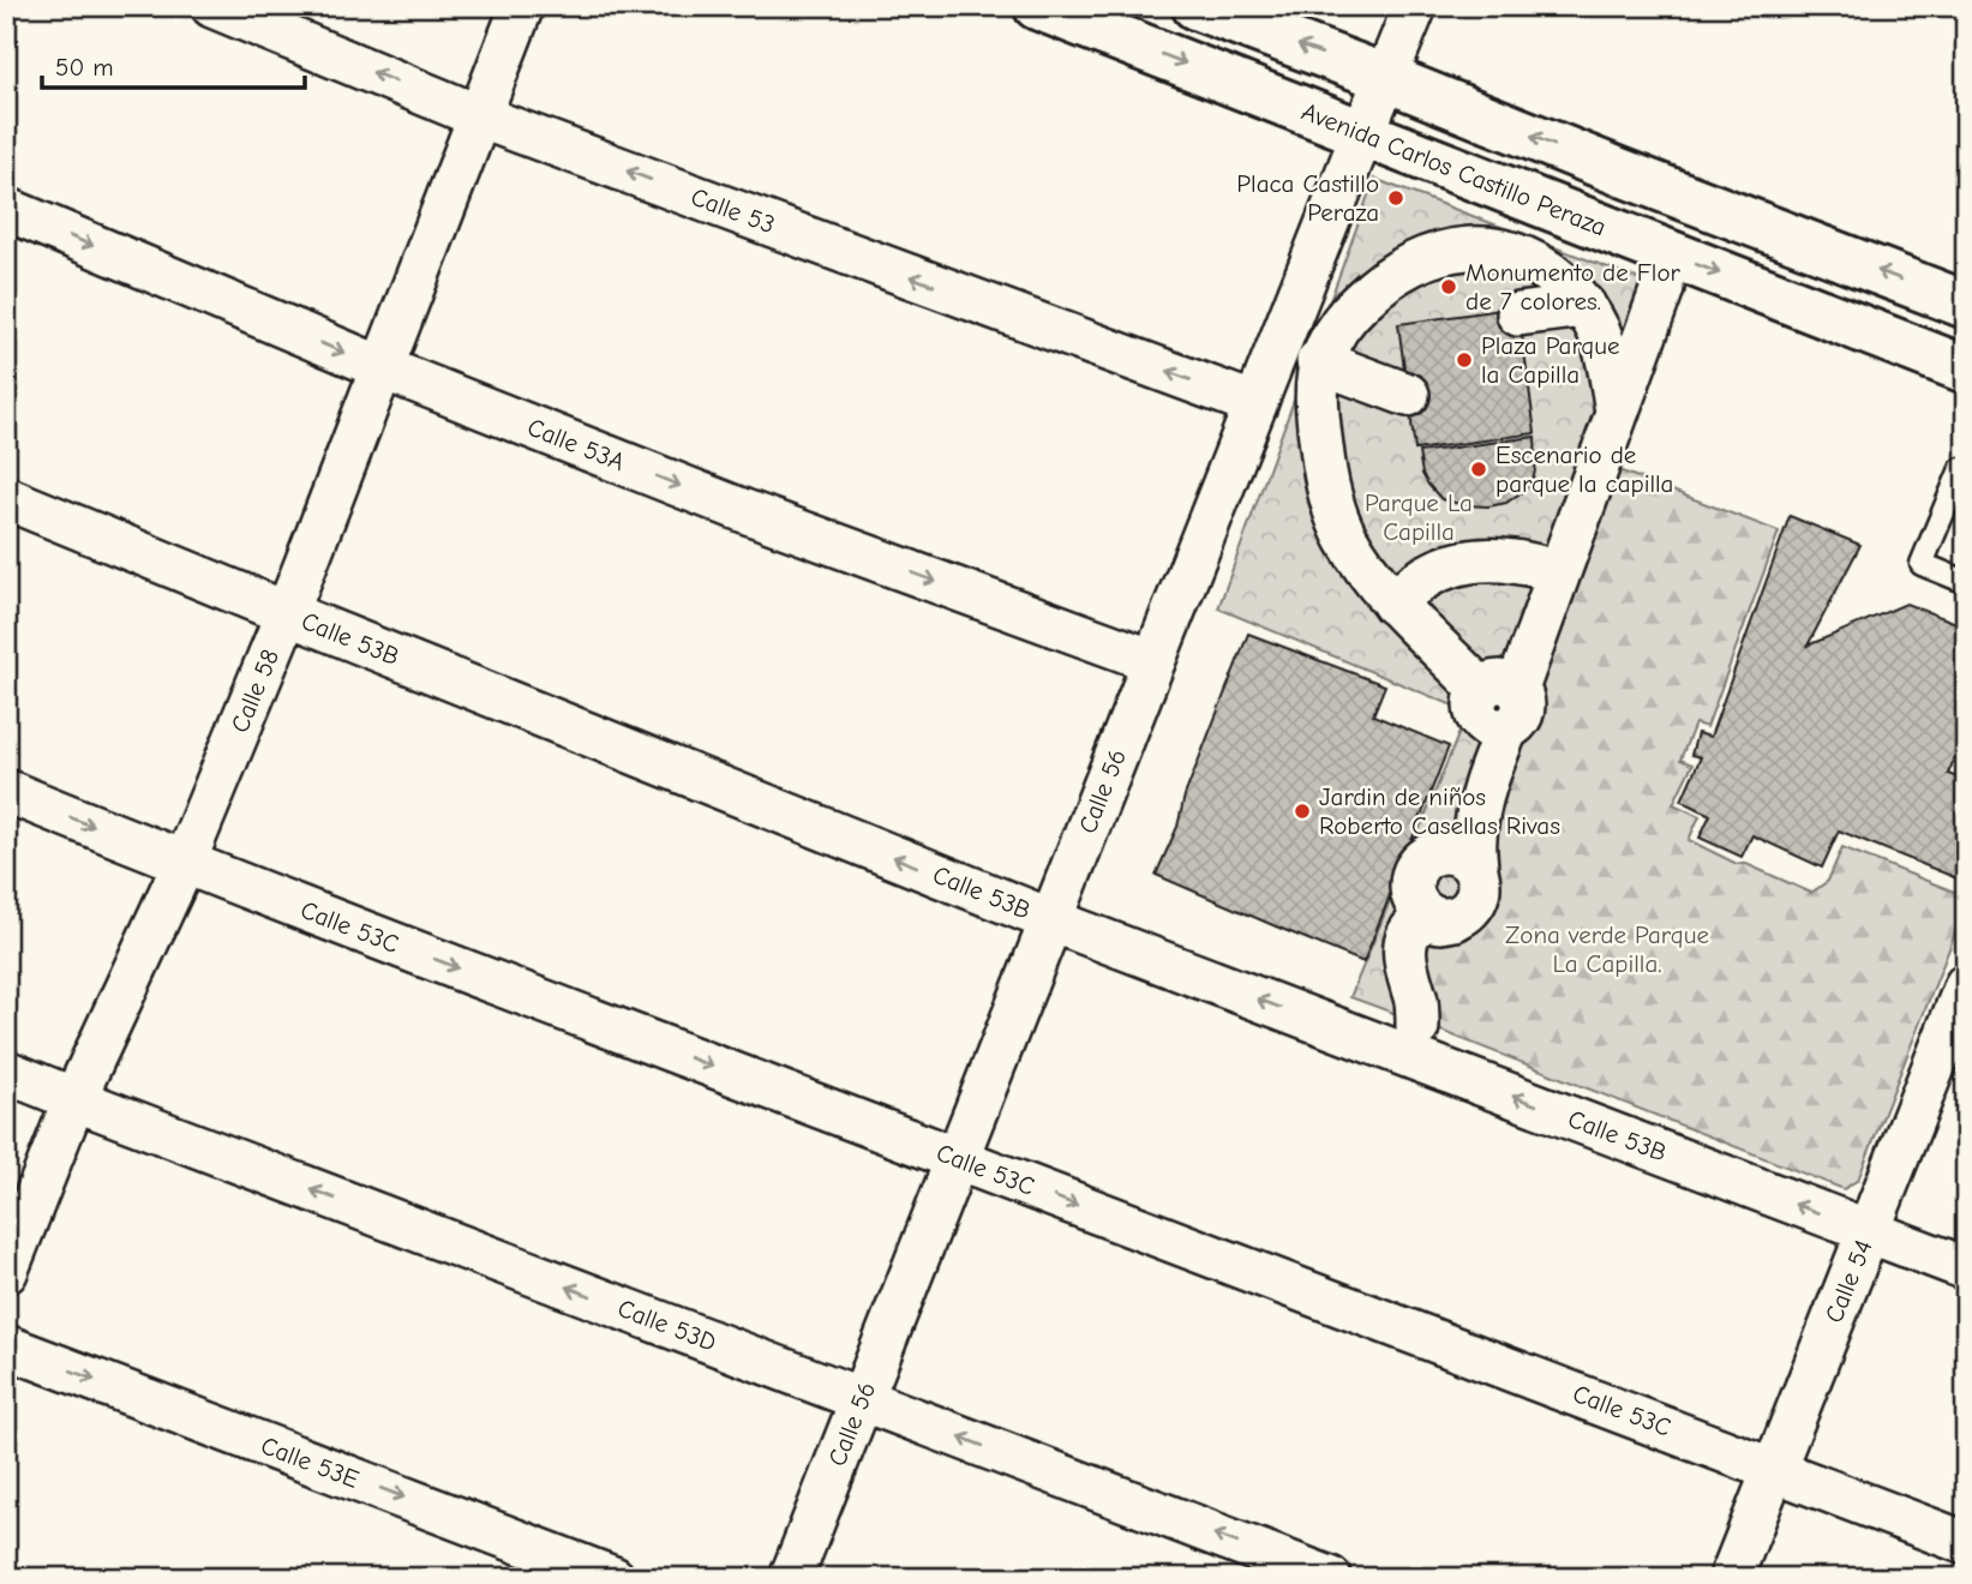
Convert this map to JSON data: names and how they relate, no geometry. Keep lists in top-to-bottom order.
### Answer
{
  "streets": {
    "main road": ["Avenida Carlos Castillo Peraza"],
    "street": [
      "Calle 53",
      "Calle 53A",
      "Calle 53B",
      "Calle 58",
      "Calle 56",
      "Calle 53C",
      "Calle 54",
      "Calle 53D",
      "Calle 53E"
    ]
  },
  "crossings": [
    ["Avenida Carlos Castillo Peraza", "Calle 56"],
    ["Calle 53", "Calle 58"],
    ["Calle 53", "Calle 56"],
    ["Calle 53A", "Calle 58"],
    ["Calle 53A", "Calle 56"],
    ["Calle 53B", "Calle 58"],
    ["Calle 53B", "Calle 56"],
    ["Calle 53B", "Calle 54"],
    ["Calle 58", "Calle 53C"],
    ["Calle 58", "Calle 53D"],
    ["Calle 56", "Calle 53C"],
    ["Calle 56", "Calle 53D"],
    ["Calle 53C", "Calle 54"]
  ],
  "one_way": [
    "Calle 53",
    "Calle 53A",
    "Calle 53B",
    "Calle 53C",
    "Calle 53D",
    "Calle 53E"
  ],
  "parks": ["Parque La Capilla", "Zona verde Parque La Capilla."],
  "places": [
    "Placa Castillo Peraza",
    "Monumento de Flor de 7 colores.",
    "Plaza Parque la Capilla",
    "Escenario de parque la capilla",
    "Jardin de niños Roberto Casellas Rivas"
  ],
  "scale_bar": "50 m"
}
